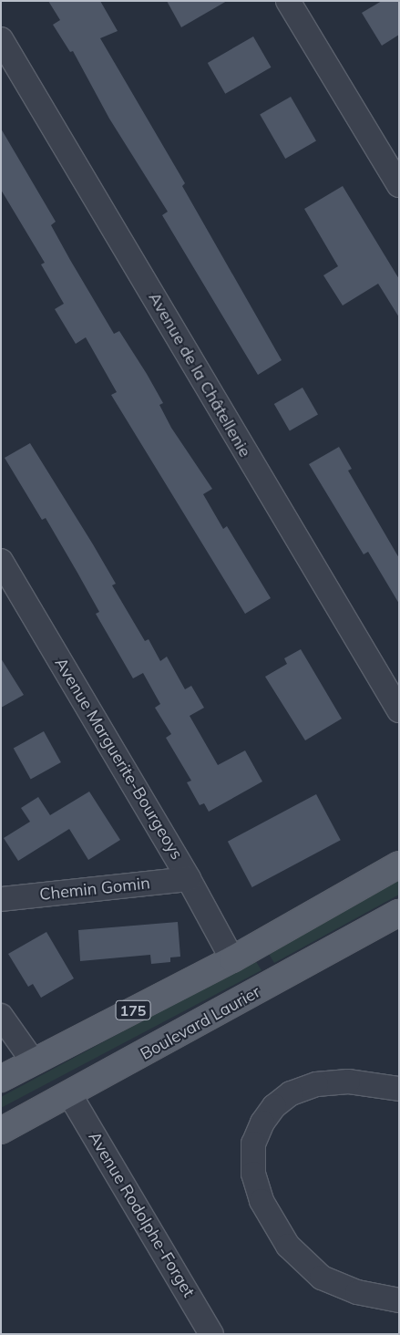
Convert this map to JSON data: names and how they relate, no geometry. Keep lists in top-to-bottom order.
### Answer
{
  "streets": {
    "main road": ["175", "Boulevard Laurier"],
    "street": [
      "Avenue de la Châtellenie",
      "Avenue Marguerite-Bourgeoys",
      "Chemin Gomin",
      "Avenue Rodolphe-Forget"
    ]
  },
  "crossings": [
    ["Avenue Marguerite-Bourgeoys", "Chemin Gomin"],
    ["Avenue Marguerite-Bourgeoys", "175"],
    ["Boulevard Laurier", "Avenue Rodolphe-Forget"]
  ]
}
